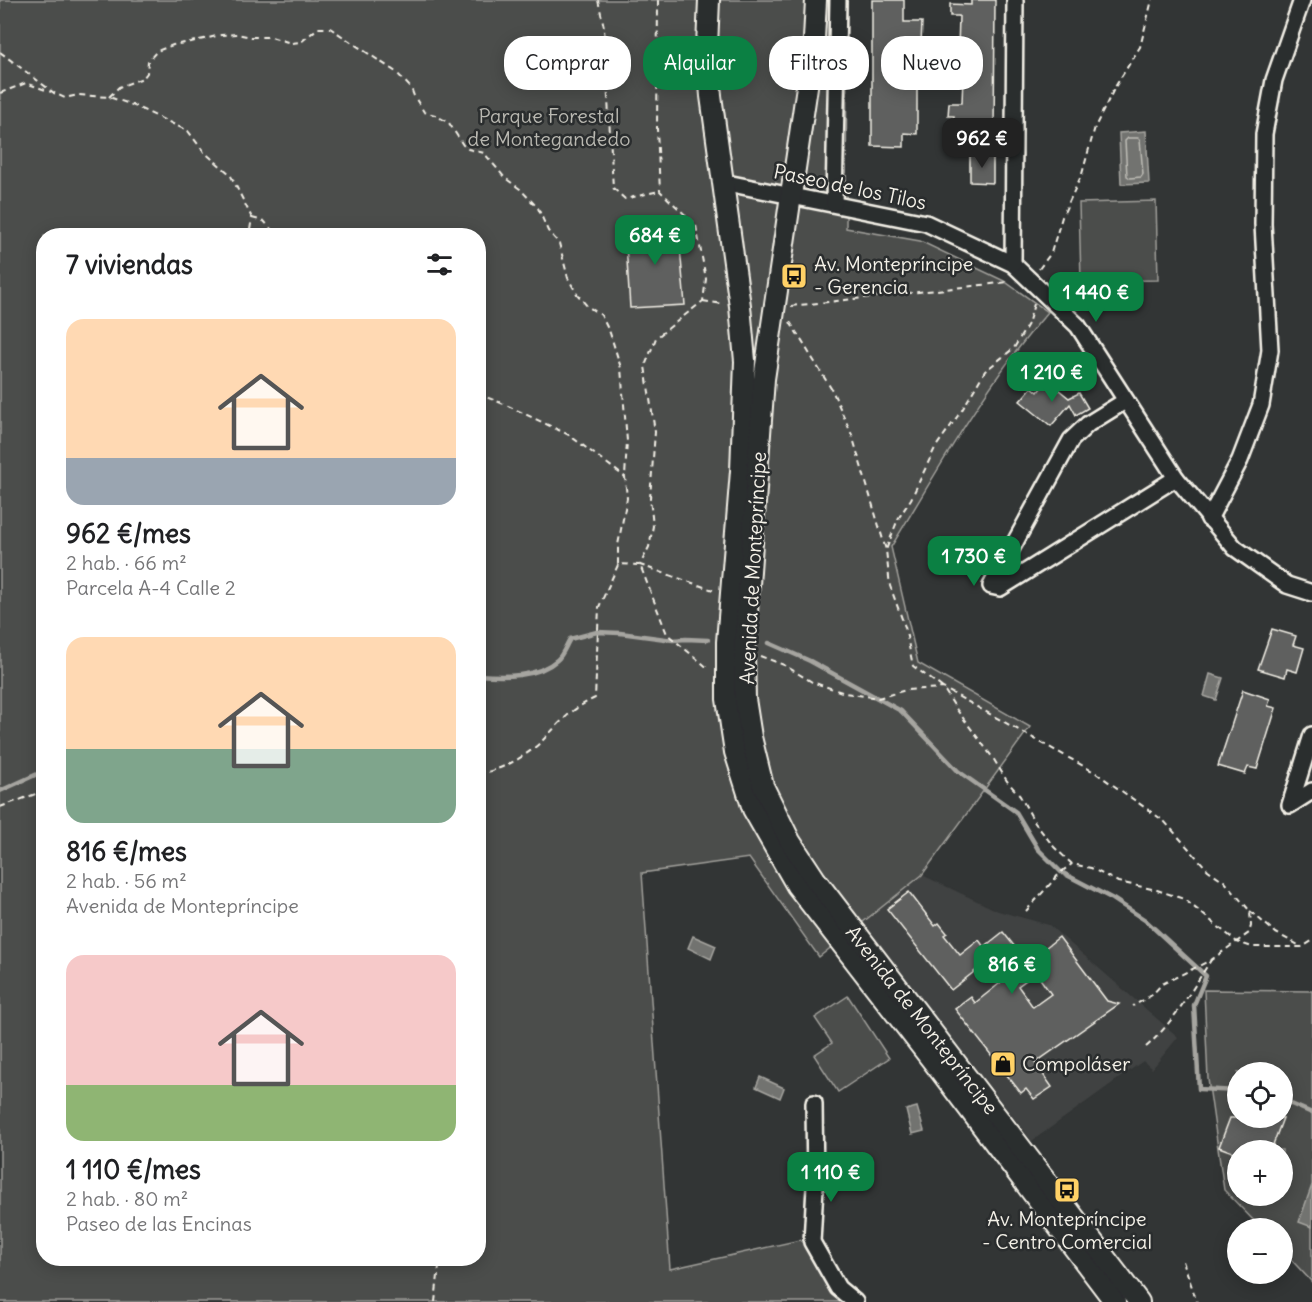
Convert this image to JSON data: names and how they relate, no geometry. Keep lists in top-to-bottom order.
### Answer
{
  "streets": {
    "street": ["Paseo de los Tilos", "Avenida de Montepríncipe"]
  },
  "crossings": [
    ["Paseo de los Tilos", "Avenida de Montepríncipe"]
  ],
  "parks": ["Parque Forestal de Montegandedo"],
  "places": {
    "bus stop": ["Av. Montepríncipe - Gerencia", "Av. Montepríncipe - Centro Comercial"],
    "shop": ["Compoláser"]
  },
  "page": {
    "chip": [
      "Comprar",
      "Alquilar",
      "Filtros",
      "Nuevo"
    ],
    "price": [
      "962 €",
      "684 €",
      "1 440 €",
      "1 210 €",
      "1 730 €",
      "816 €",
      "1 110 €"
    ],
    "heading": "7 viviendas",
    "list": [
      {
        "name": "962 €/mes",
        "note": "2 hab. · 66 m² · Parcela A-4 Calle 2"
      },
      {
        "name": "816 €/mes",
        "note": "2 hab. · 56 m² · Avenida de Montepríncipe"
      },
      {
        "name": "1 110 €/mes",
        "note": "2 hab. · 80 m² · Paseo de las Encinas"
      }
    ],
    "map_buttons": ["+", "−"]
  }
}
